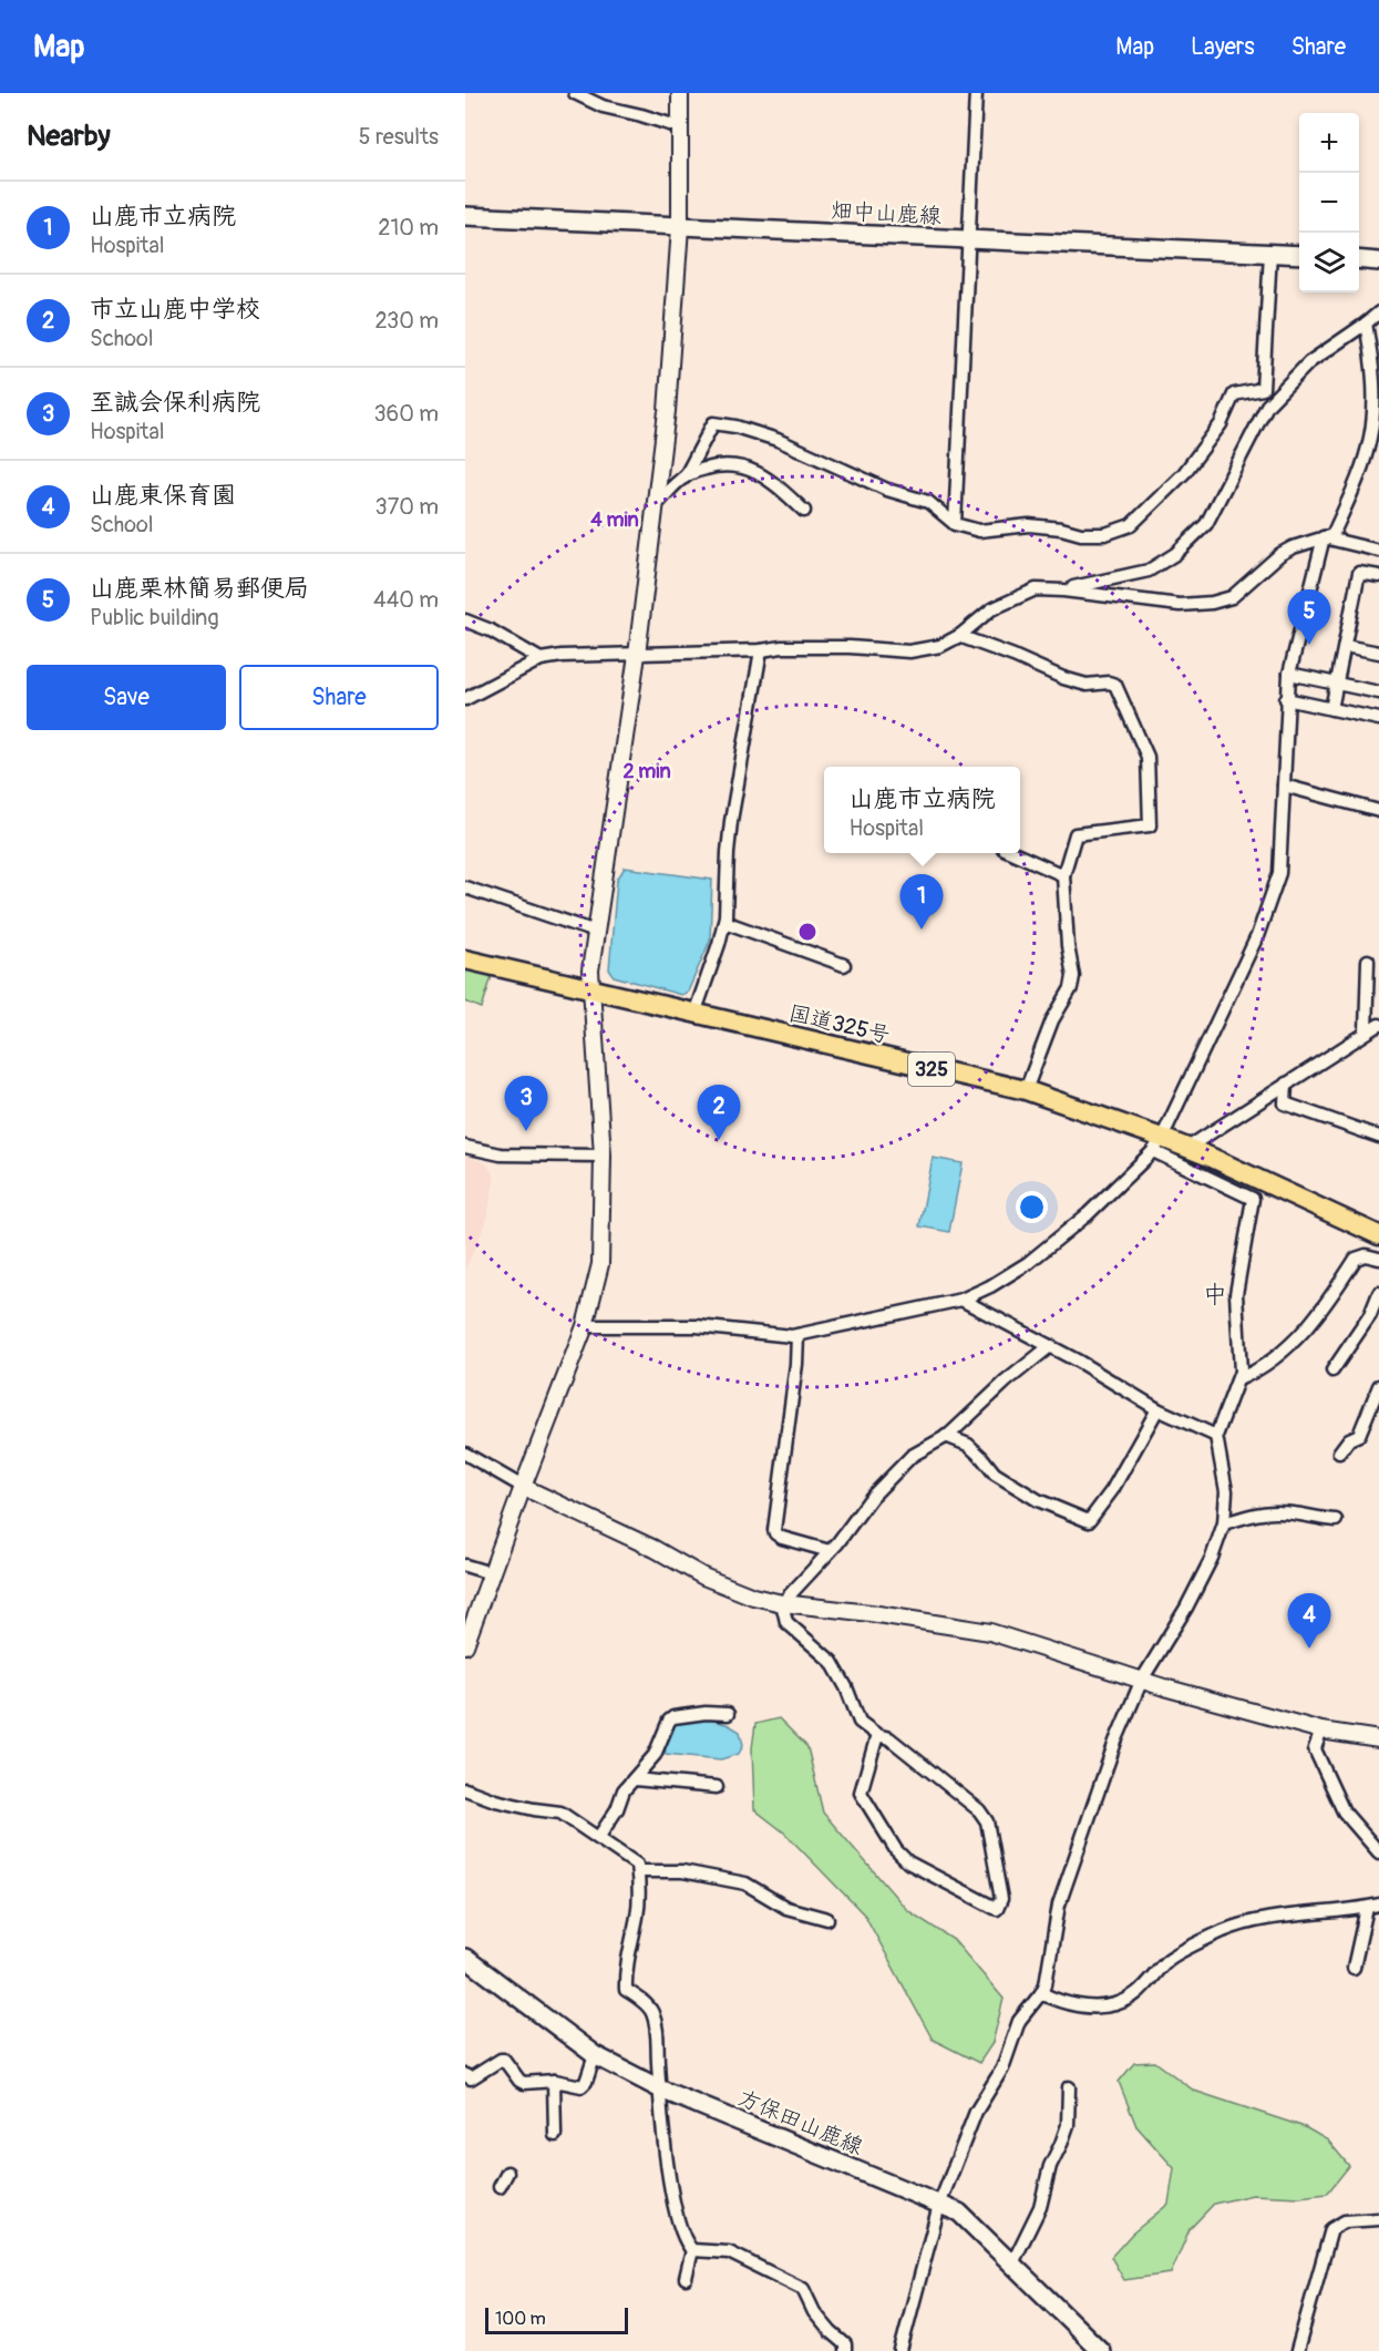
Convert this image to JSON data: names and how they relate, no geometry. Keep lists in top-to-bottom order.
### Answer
{
  "streets": {
    "highway": ["国道325号", "325"],
    "main road": ["畑中山鹿線", "方保田山鹿線"]
  },
  "districts": ["中"],
  "scale_bar": "100 m",
  "page": {
    "header": "Map",
    "nav": ["Map", "Layers", "Share"],
    "heading": ["Nearby", "5 results"],
    "map_buttons": ["+", "−"],
    "list": [
      {
        "mark": "1",
        "name": "山鹿市立病院",
        "note": "Hospital",
        "value": "210 m"
      },
      {
        "mark": "2",
        "name": "市立山鹿中学校",
        "note": "School",
        "value": "230 m"
      },
      {
        "mark": "3",
        "name": "至誠会保利病院",
        "note": "Hospital",
        "value": "360 m"
      },
      {
        "mark": "4",
        "name": "山鹿東保育園",
        "note": "School",
        "value": "370 m"
      },
      {
        "mark": "5",
        "name": "山鹿栗林簡易郵便局",
        "note": "Public building",
        "value": "440 m"
      }
    ],
    "pins": [
      "5",
      "1",
      "3",
      "2",
      "4"
    ],
    "buttons": ["Save", "Share"],
    "popup": ["山鹿市立病院", "Hospital"],
    "scale": "100 m"
  },
  "rings": ["4 min", "2 min"]
}
